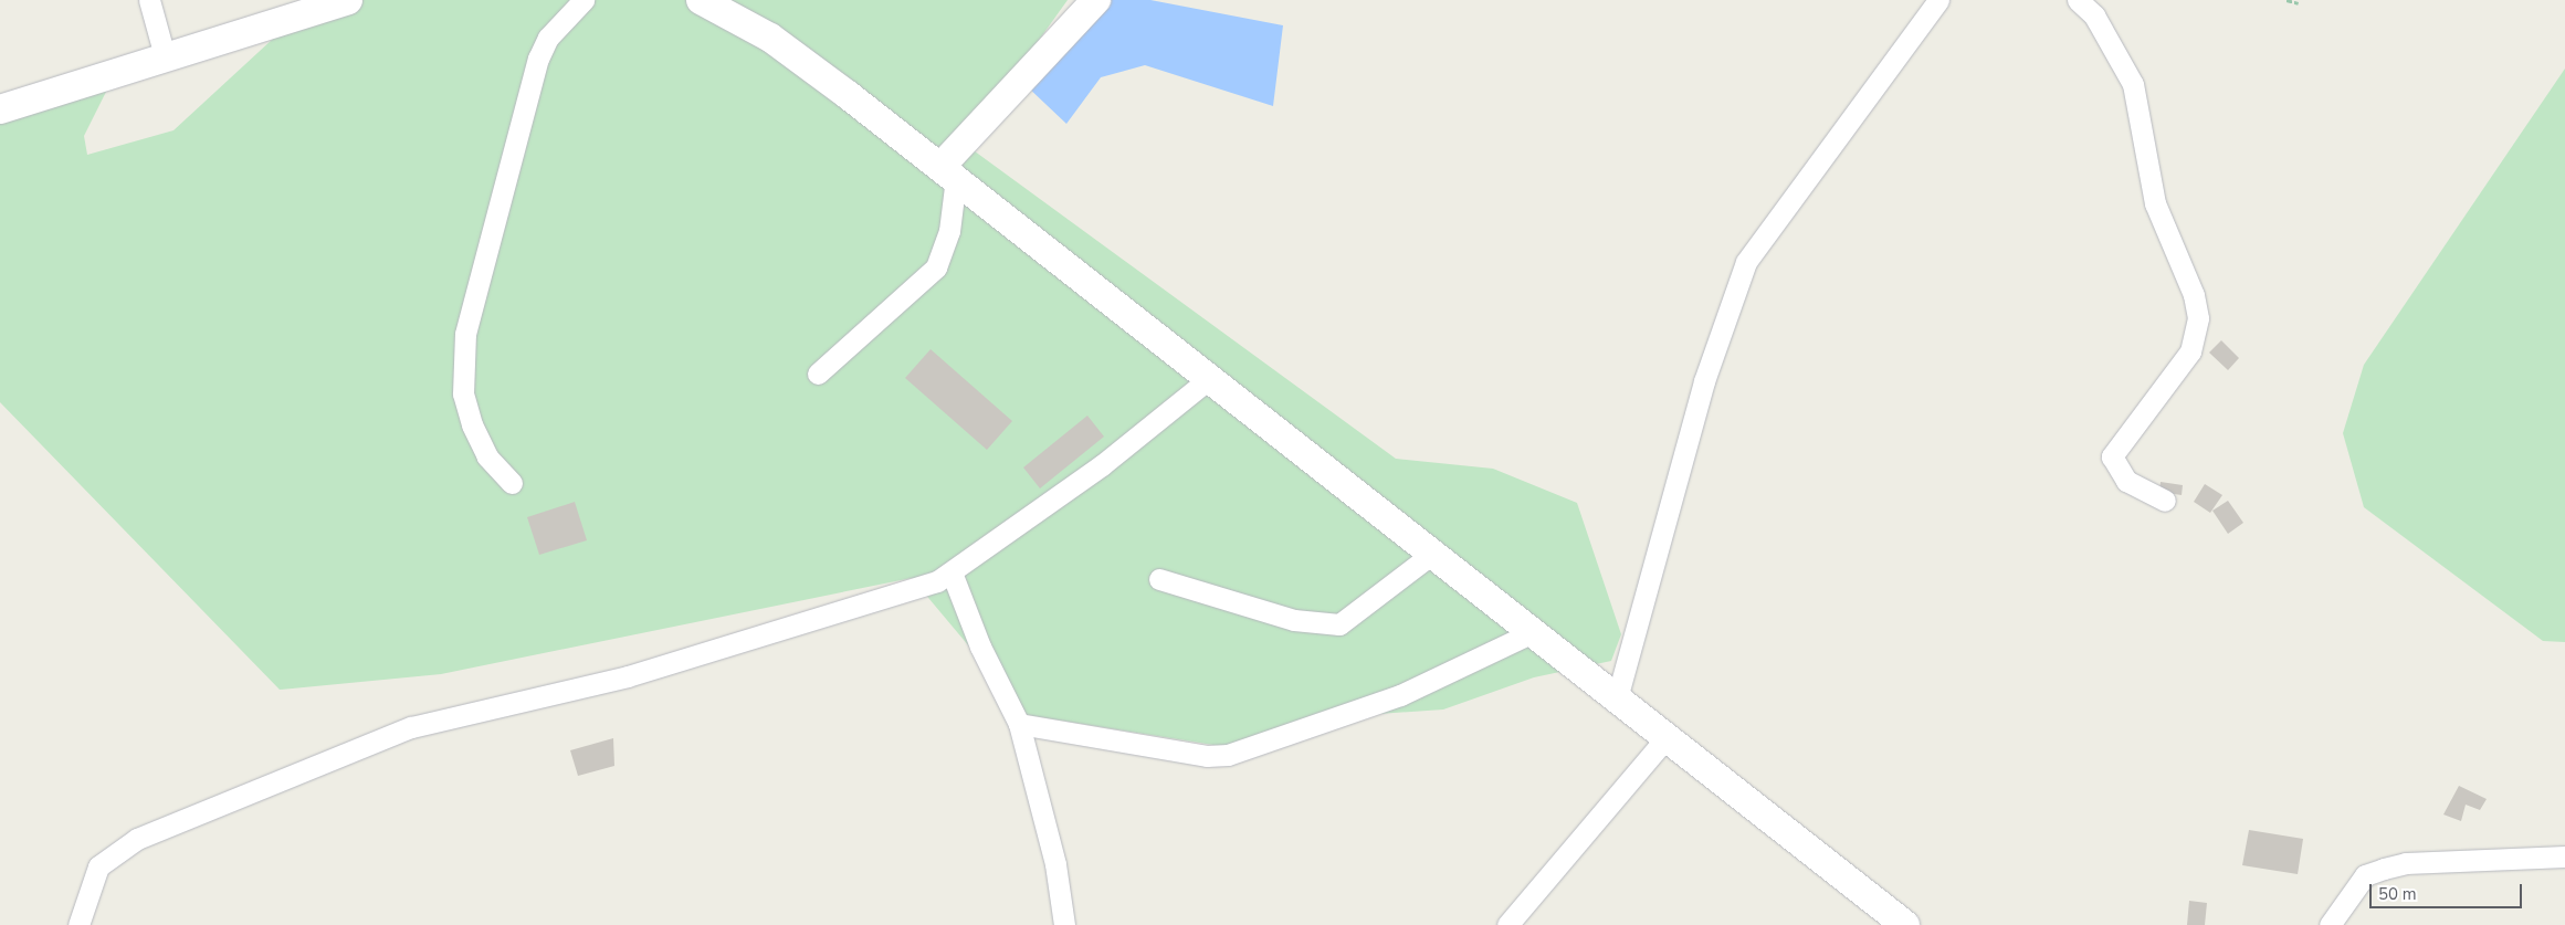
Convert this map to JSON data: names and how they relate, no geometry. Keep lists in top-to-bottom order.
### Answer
{
  "scale_bar": "50 m"
}
